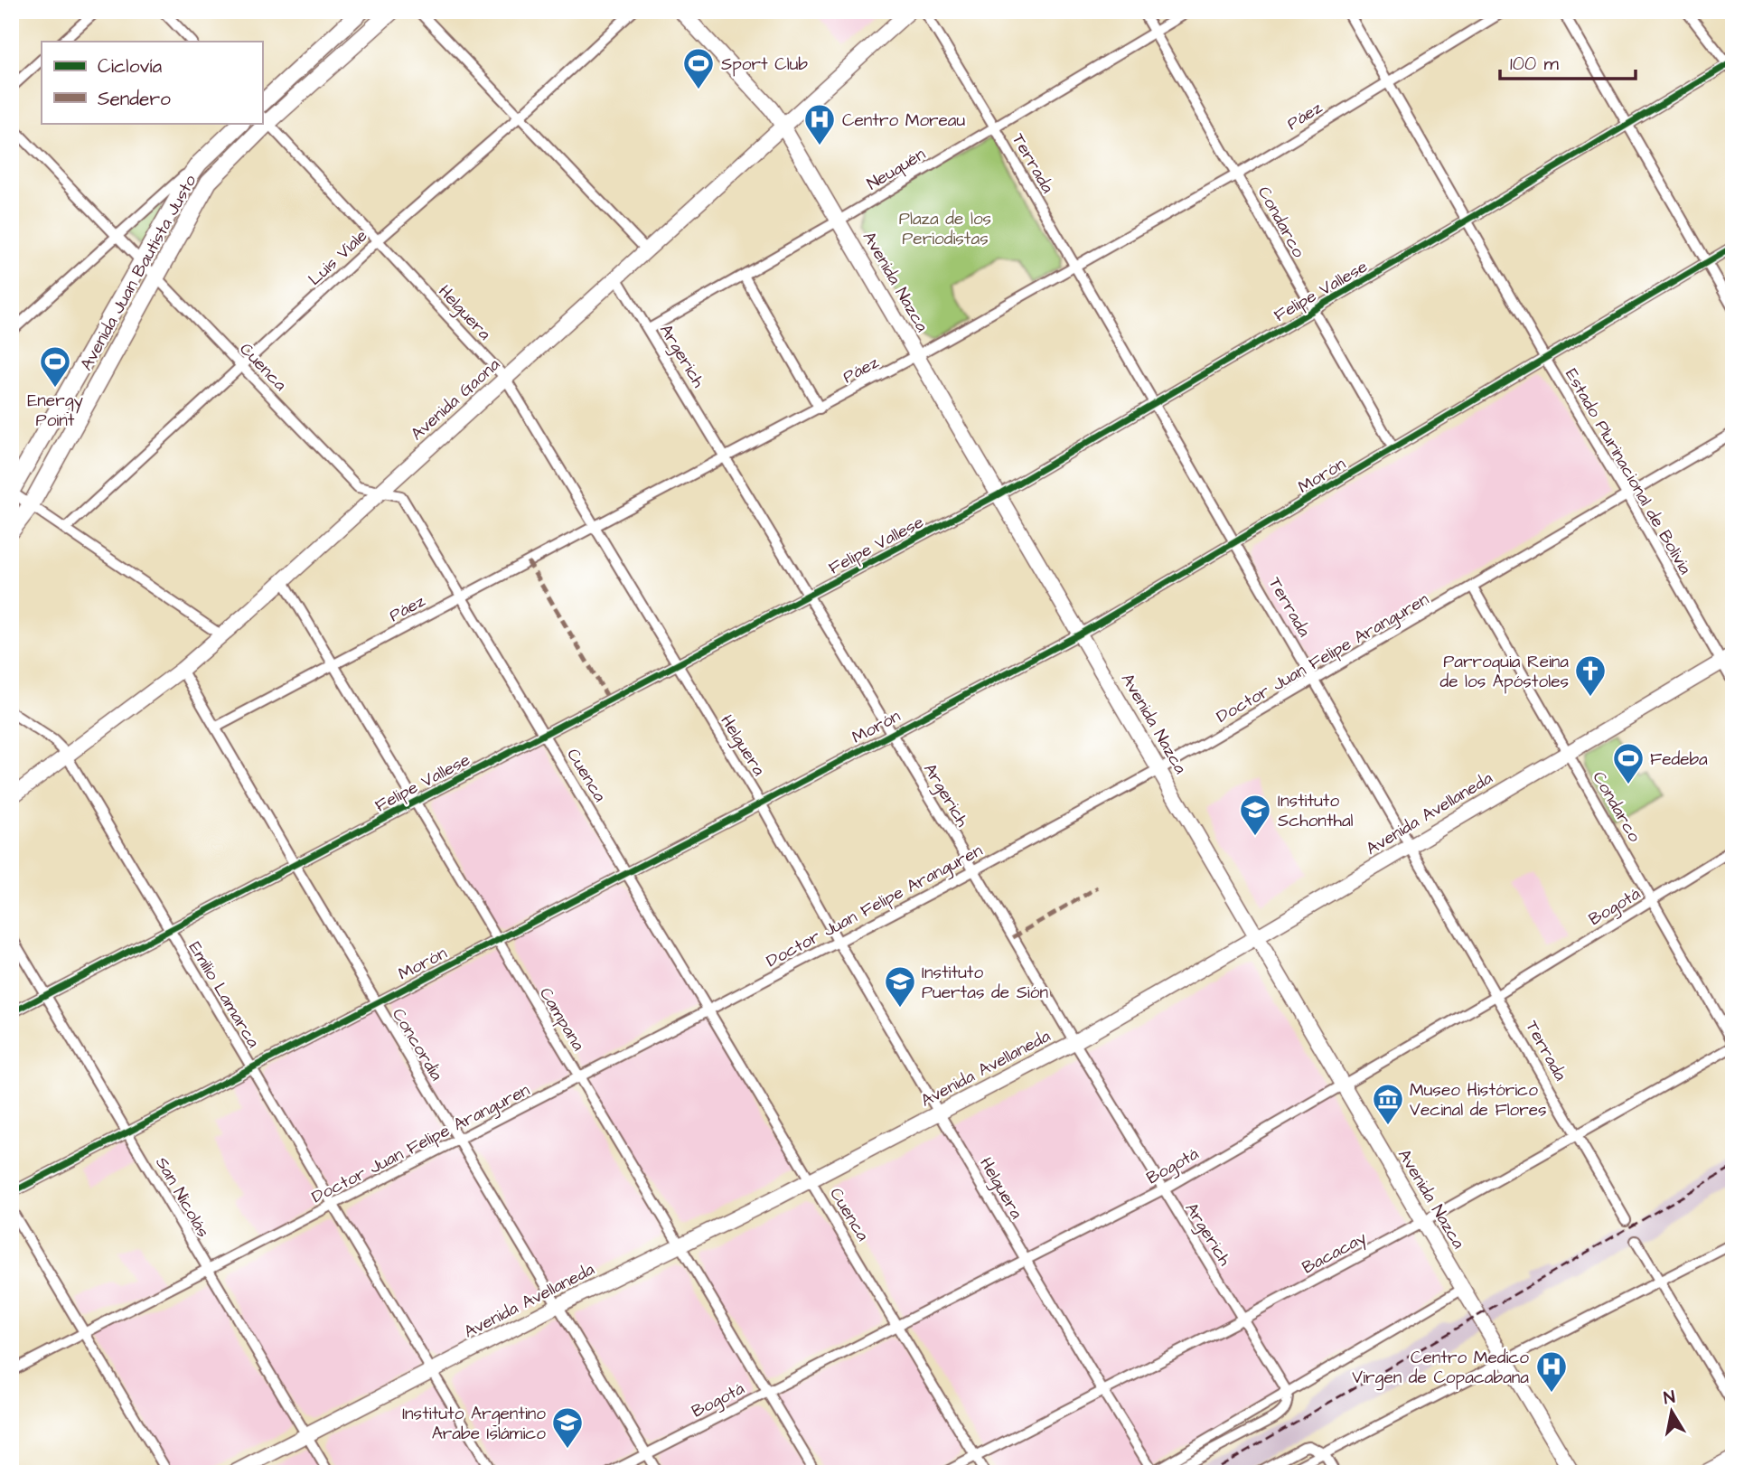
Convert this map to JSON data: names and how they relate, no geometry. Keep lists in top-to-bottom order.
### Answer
{
  "streets": {
    "main road": [
      "Avenida Juan Bautista Justo",
      "Avenida Nazca",
      "Avenida Gaona",
      "Avenida Avellaneda"
    ],
    "street": [
      "Páez",
      "Terrada",
      "Neuquén",
      "Condarco",
      "Luis Viale",
      "Felipe Vallese",
      "Helguera",
      "Argerich",
      "Cuenca",
      "Estado Plurinacional de Bolivia",
      "Morón",
      "Doctor Juan Felipe Aranguren",
      "Bogotá",
      "Emilio Lamarca",
      "Campana",
      "Concordia",
      "San Nicolás",
      "Bacacay"
    ]
  },
  "crossings": [
    ["Páez", "Terrada"],
    ["Páez", "Condarco"],
    ["Páez", "Avenida Nazca"],
    ["Páez", "Helguera"],
    ["Páez", "Argerich"],
    ["Páez", "Cuenca"],
    ["Páez", "Estado Plurinacional de Bolivia"],
    ["Páez", "Campana"],
    ["Páez", "Concordia"],
    ["Terrada", "Neuquén"],
    ["Terrada", "Felipe Vallese"],
    ["Terrada", "Morón"],
    ["Terrada", "Doctor Juan Felipe Aranguren"],
    ["Terrada", "Avenida Avellaneda"],
    ["Terrada", "Bogotá"],
    ["Terrada", "Bacacay"],
    ["Neuquén", "Condarco"],
    ["Neuquén", "Avenida Nazca"],
    ["Neuquén", "Argerich"],
    ["Condarco", "Felipe Vallese"],
    ["Condarco", "Morón"],
    ["Condarco", "Doctor Juan Felipe Aranguren"],
    ["Condarco", "Avenida Avellaneda"],
    ["Condarco", "Bogotá"],
    ["Condarco", "Bacacay"],
    ["Luis Viale", "Helguera"],
    ["Luis Viale", "Cuenca"],
    ["Avenida Juan Bautista Justo", "Helguera"],
    ["Avenida Juan Bautista Justo", "Cuenca"],
    ["Avenida Nazca", "Felipe Vallese"],
    ["Avenida Nazca", "Avenida Gaona"],
    ["Avenida Nazca", "Morón"],
    ["Avenida Nazca", "Doctor Juan Felipe Aranguren"],
    ["Avenida Nazca", "Avenida Avellaneda"],
    ["Avenida Nazca", "Bogotá"],
    ["Avenida Nazca", "Bacacay"],
    ["Felipe Vallese", "Helguera"],
    ["Felipe Vallese", "Argerich"],
    ["Felipe Vallese", "Cuenca"],
    ["Felipe Vallese", "Estado Plurinacional de Bolivia"],
    ["Felipe Vallese", "Emilio Lamarca"],
    ["Felipe Vallese", "Campana"],
    ["Felipe Vallese", "Concordia"],
    ["Felipe Vallese", "San Nicolás"],
    ["Helguera", "Avenida Gaona"],
    ["Helguera", "Morón"],
    ["Helguera", "Doctor Juan Felipe Aranguren"],
    ["Helguera", "Avenida Avellaneda"],
    ["Helguera", "Bogotá"],
    ["Helguera", "Bacacay"],
    ["Argerich", "Avenida Gaona"],
    ["Argerich", "Morón"],
    ["Argerich", "Doctor Juan Felipe Aranguren"],
    ["Argerich", "Avenida Avellaneda"],
    ["Argerich", "Bogotá"],
    ["Argerich", "Bacacay"],
    ["Cuenca", "Avenida Gaona"],
    ["Cuenca", "Morón"],
    ["Cuenca", "Doctor Juan Felipe Aranguren"],
    ["Cuenca", "Avenida Avellaneda"],
    ["Cuenca", "Bogotá"],
    ["Cuenca", "Bacacay"],
    ["Avenida Gaona", "Emilio Lamarca"],
    ["Avenida Gaona", "Campana"],
    ["Avenida Gaona", "Concordia"],
    ["Estado Plurinacional de Bolivia", "Morón"],
    ["Estado Plurinacional de Bolivia", "Doctor Juan Felipe Aranguren"],
    ["Estado Plurinacional de Bolivia", "Avenida Avellaneda"],
    ["Morón", "Emilio Lamarca"],
    ["Morón", "Campana"],
    ["Morón", "Concordia"],
    ["Morón", "San Nicolás"],
    ["Doctor Juan Felipe Aranguren", "Emilio Lamarca"],
    ["Doctor Juan Felipe Aranguren", "Campana"],
    ["Doctor Juan Felipe Aranguren", "Concordia"],
    ["Doctor Juan Felipe Aranguren", "San Nicolás"],
    ["Avenida Avellaneda", "Emilio Lamarca"],
    ["Avenida Avellaneda", "Campana"],
    ["Avenida Avellaneda", "Concordia"],
    ["Avenida Avellaneda", "San Nicolás"],
    ["Bogotá", "Campana"],
    ["Bogotá", "Concordia"]
  ],
  "parks": ["Plaza de los Periodistas"],
  "places": {
    "sports": ["Sport Club", "Energy Point", "Fedeba"],
    "hospital": ["Centro Moreau", "Centro Medico Virgen de Copacabana"],
    "church": ["Parroquia Reina de los Apóstoles"],
    "school or university": ["Instituto Schonthal", "Instituto Puertas de Sión", "Instituto Argentino Arabe Islámico"],
    "museum": ["Museo Histórico Vecinal de Flores"]
  },
  "legend": ["Ciclovía", "Sendero"],
  "scale_bar": "100 m",
  "north": "top"
}
